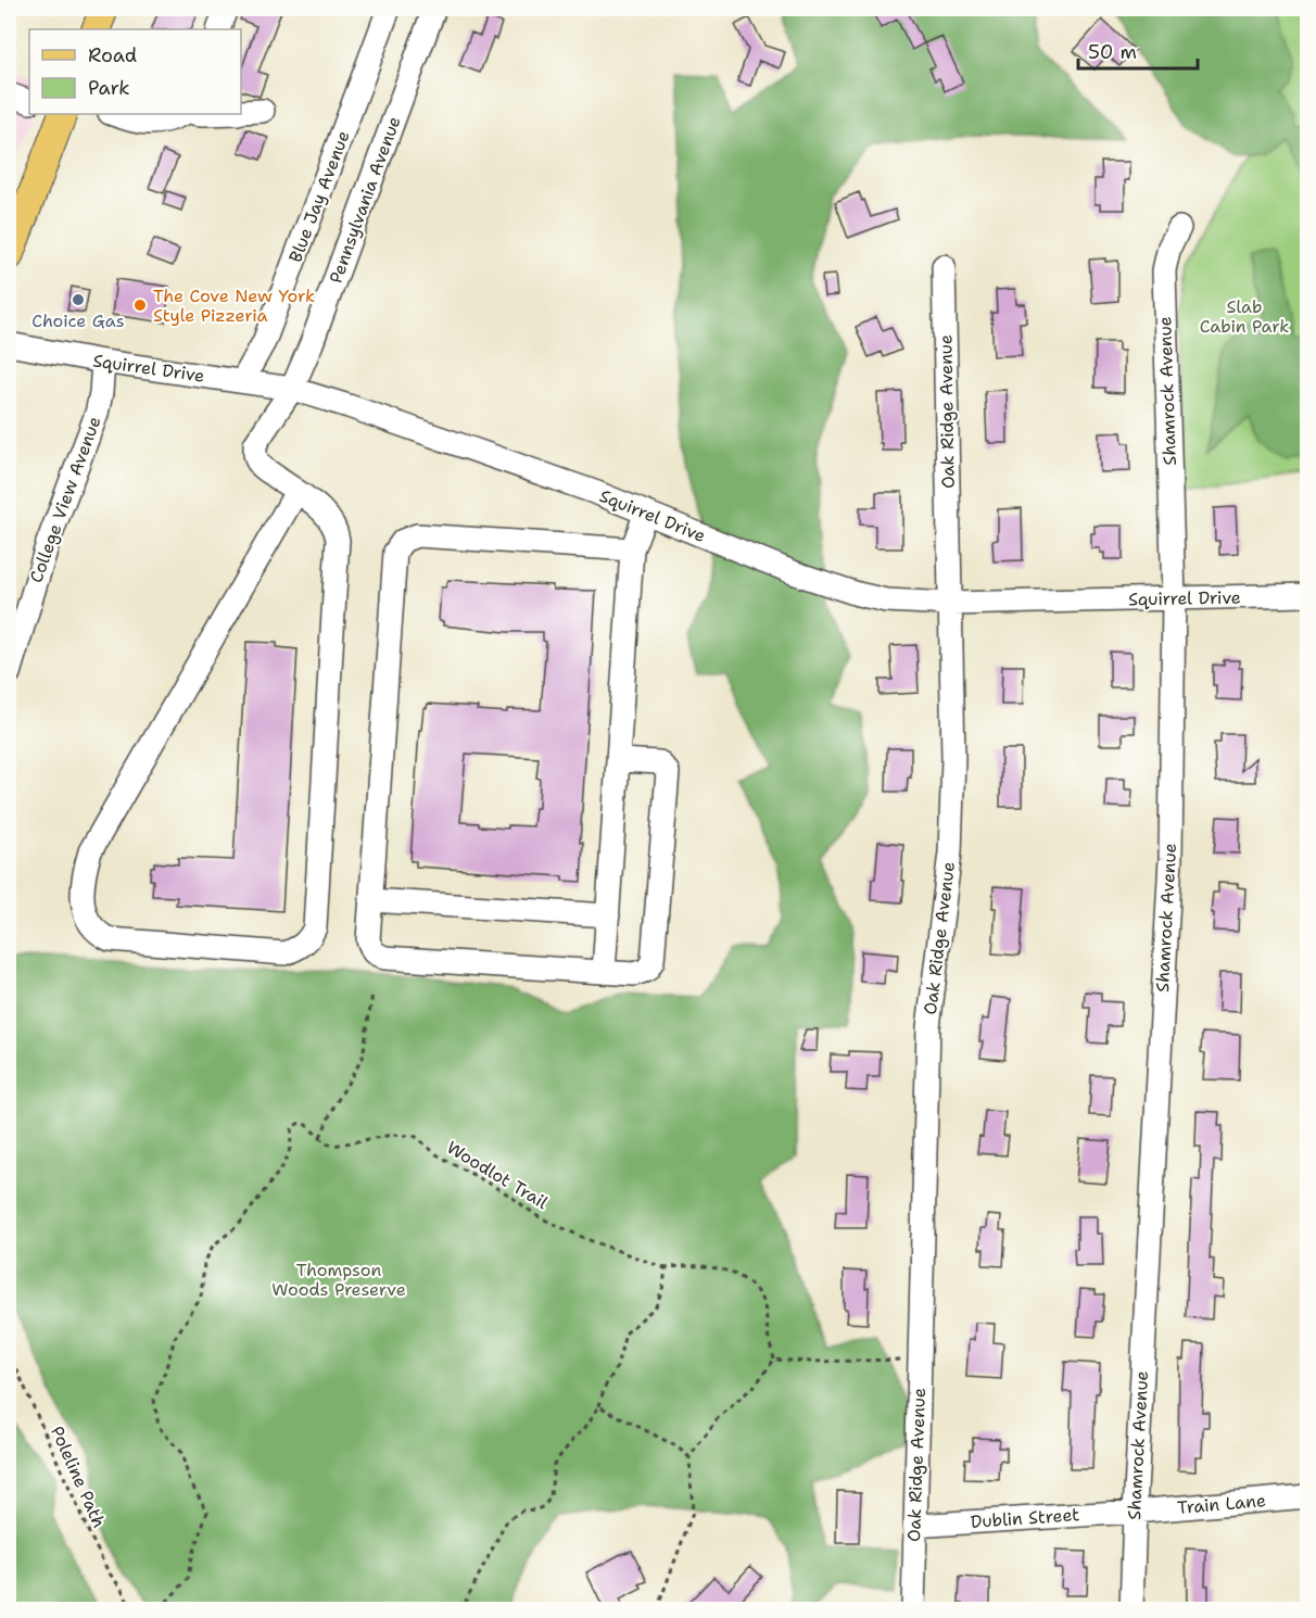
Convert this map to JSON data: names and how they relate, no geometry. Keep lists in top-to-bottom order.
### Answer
{
  "streets": {
    "street": [
      "Blue Jay Avenue",
      "Pennsylvania Avenue",
      "Squirrel Drive",
      "Shamrock Avenue",
      "Oak Ridge Avenue",
      "College View Avenue",
      "Train Lane",
      "Dublin Street"
    ],
    "path": ["Woodlot Trail", "Poleline Path"]
  },
  "crossings": [
    ["Blue Jay Avenue", "Squirrel Drive"],
    ["Pennsylvania Avenue", "Squirrel Drive"],
    ["Squirrel Drive", "Shamrock Avenue"],
    ["Squirrel Drive", "Oak Ridge Avenue"],
    ["Squirrel Drive", "College View Avenue"],
    ["Shamrock Avenue", "Train Lane"],
    ["Shamrock Avenue", "Dublin Street"],
    ["Oak Ridge Avenue", "Dublin Street"],
    ["Train Lane", "Dublin Street"]
  ],
  "parks": ["Slab Cabin Park", "Thompson Woods Preserve"],
  "places": ["Choice Gas", "The Cove New York Style Pizzeria"],
  "legend": ["Road", "Park"],
  "scale_bar": "50 m"
}
